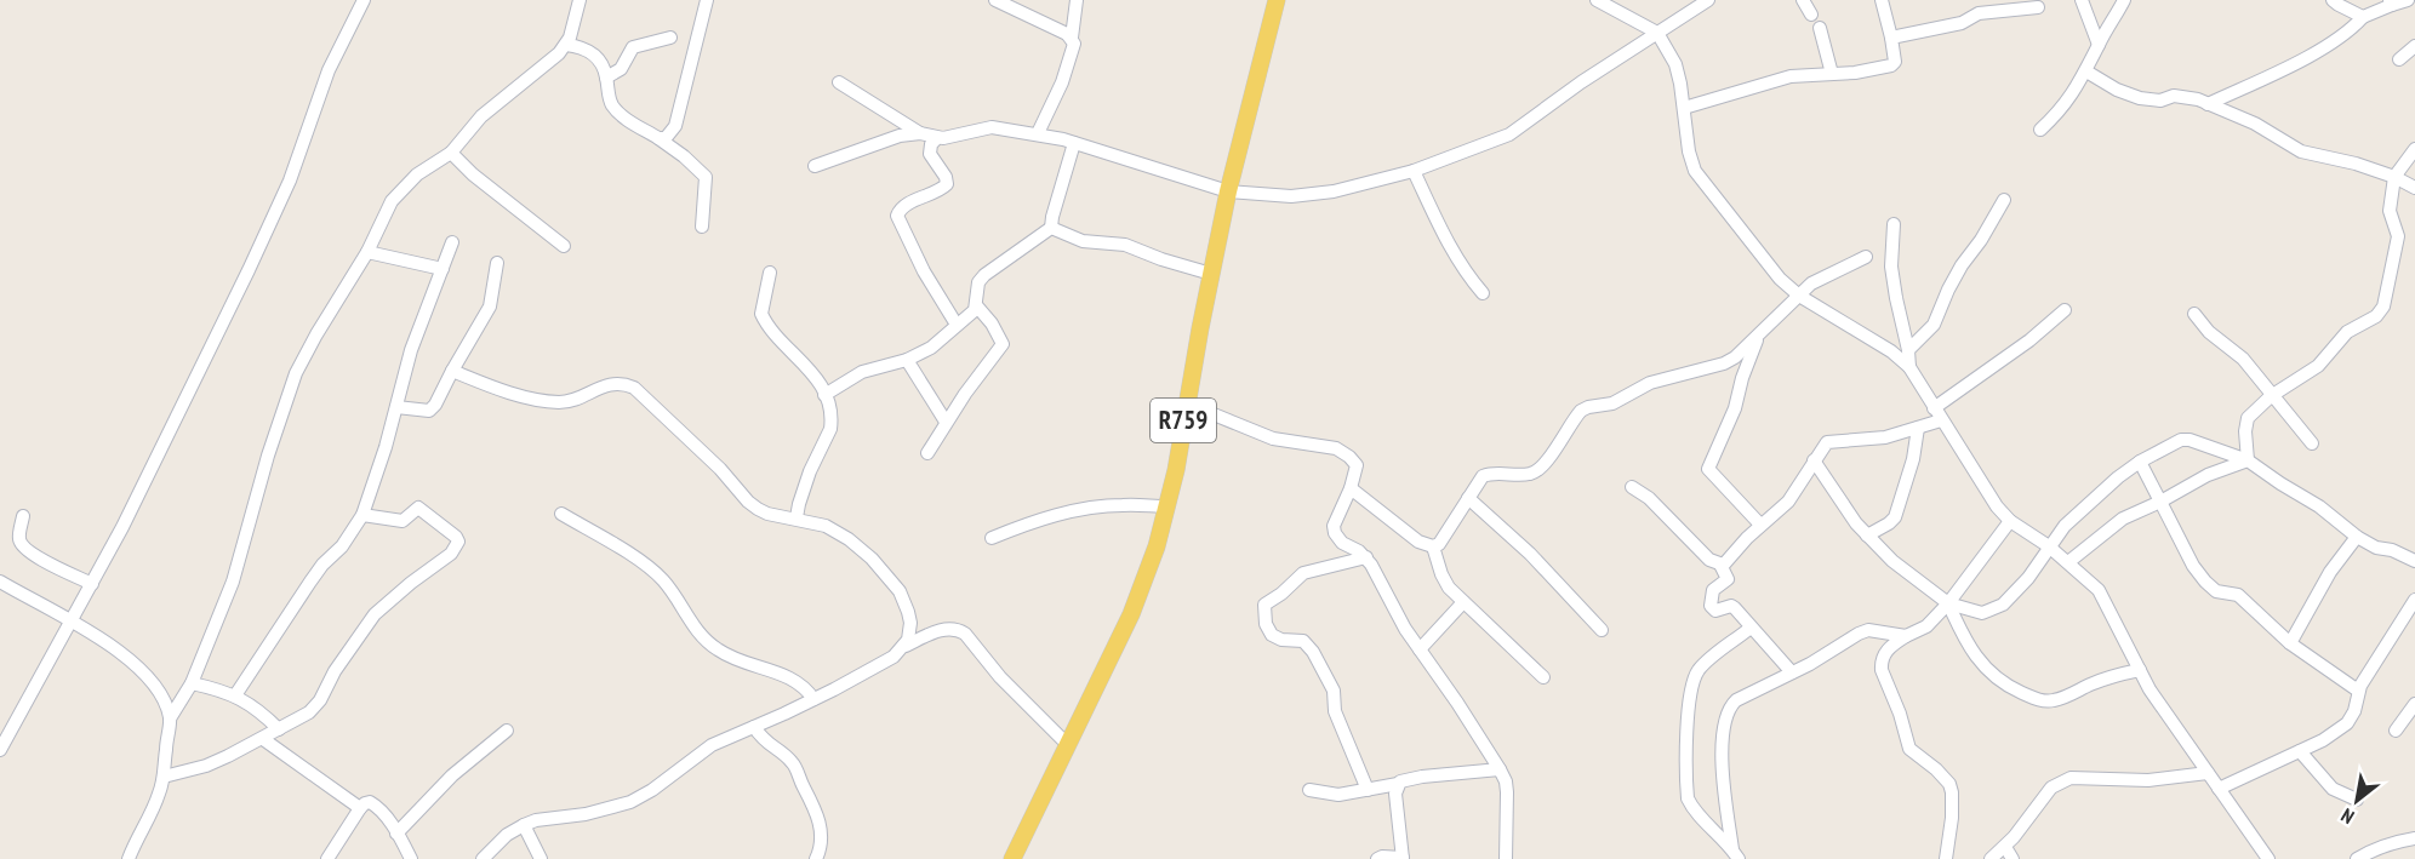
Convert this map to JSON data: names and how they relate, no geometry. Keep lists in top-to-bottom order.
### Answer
{
  "streets": {
    "main road": ["R759"]
  },
  "north": "bottom left"
}
